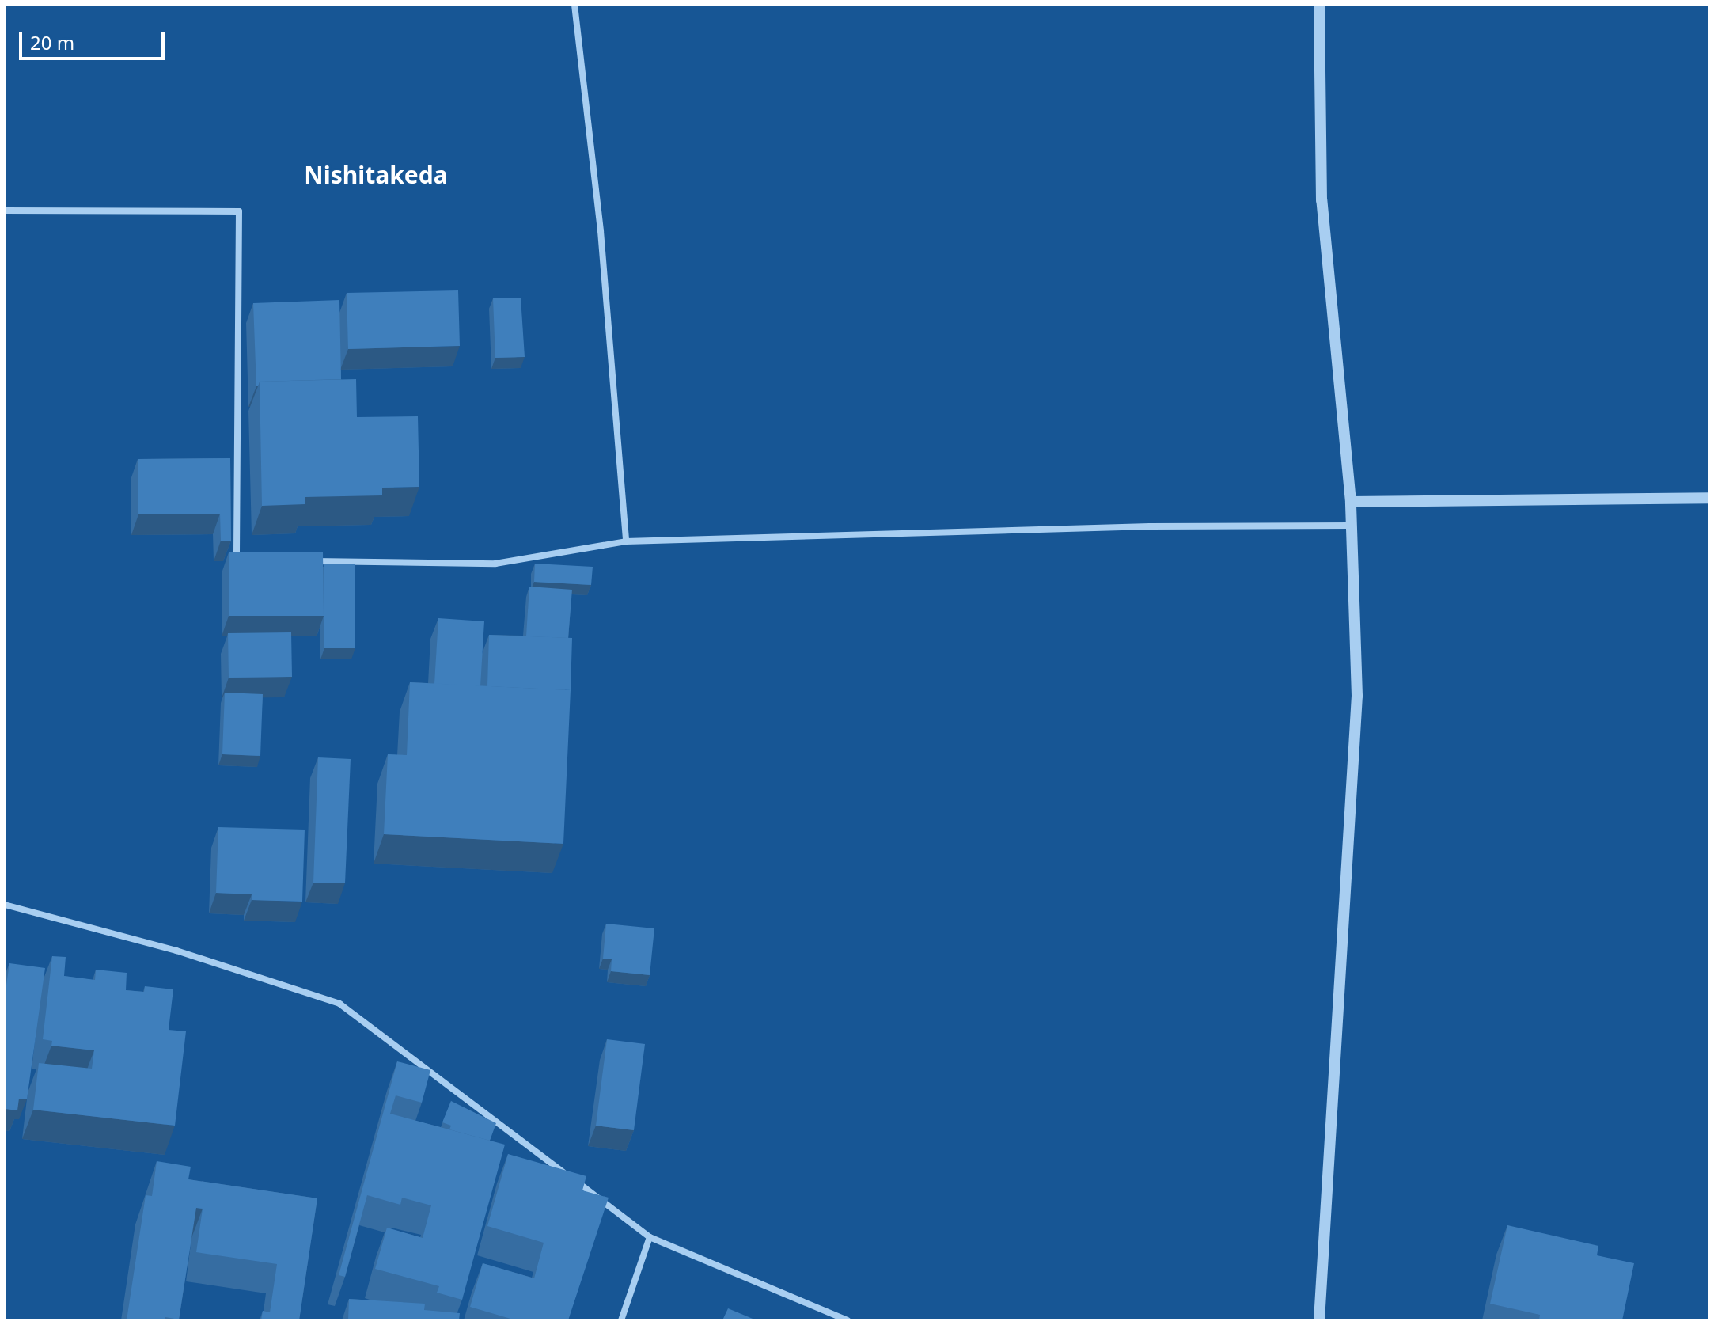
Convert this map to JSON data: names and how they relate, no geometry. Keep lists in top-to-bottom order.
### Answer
{
  "districts": ["Nishitakeda"],
  "scale_bar": "20 m"
}
